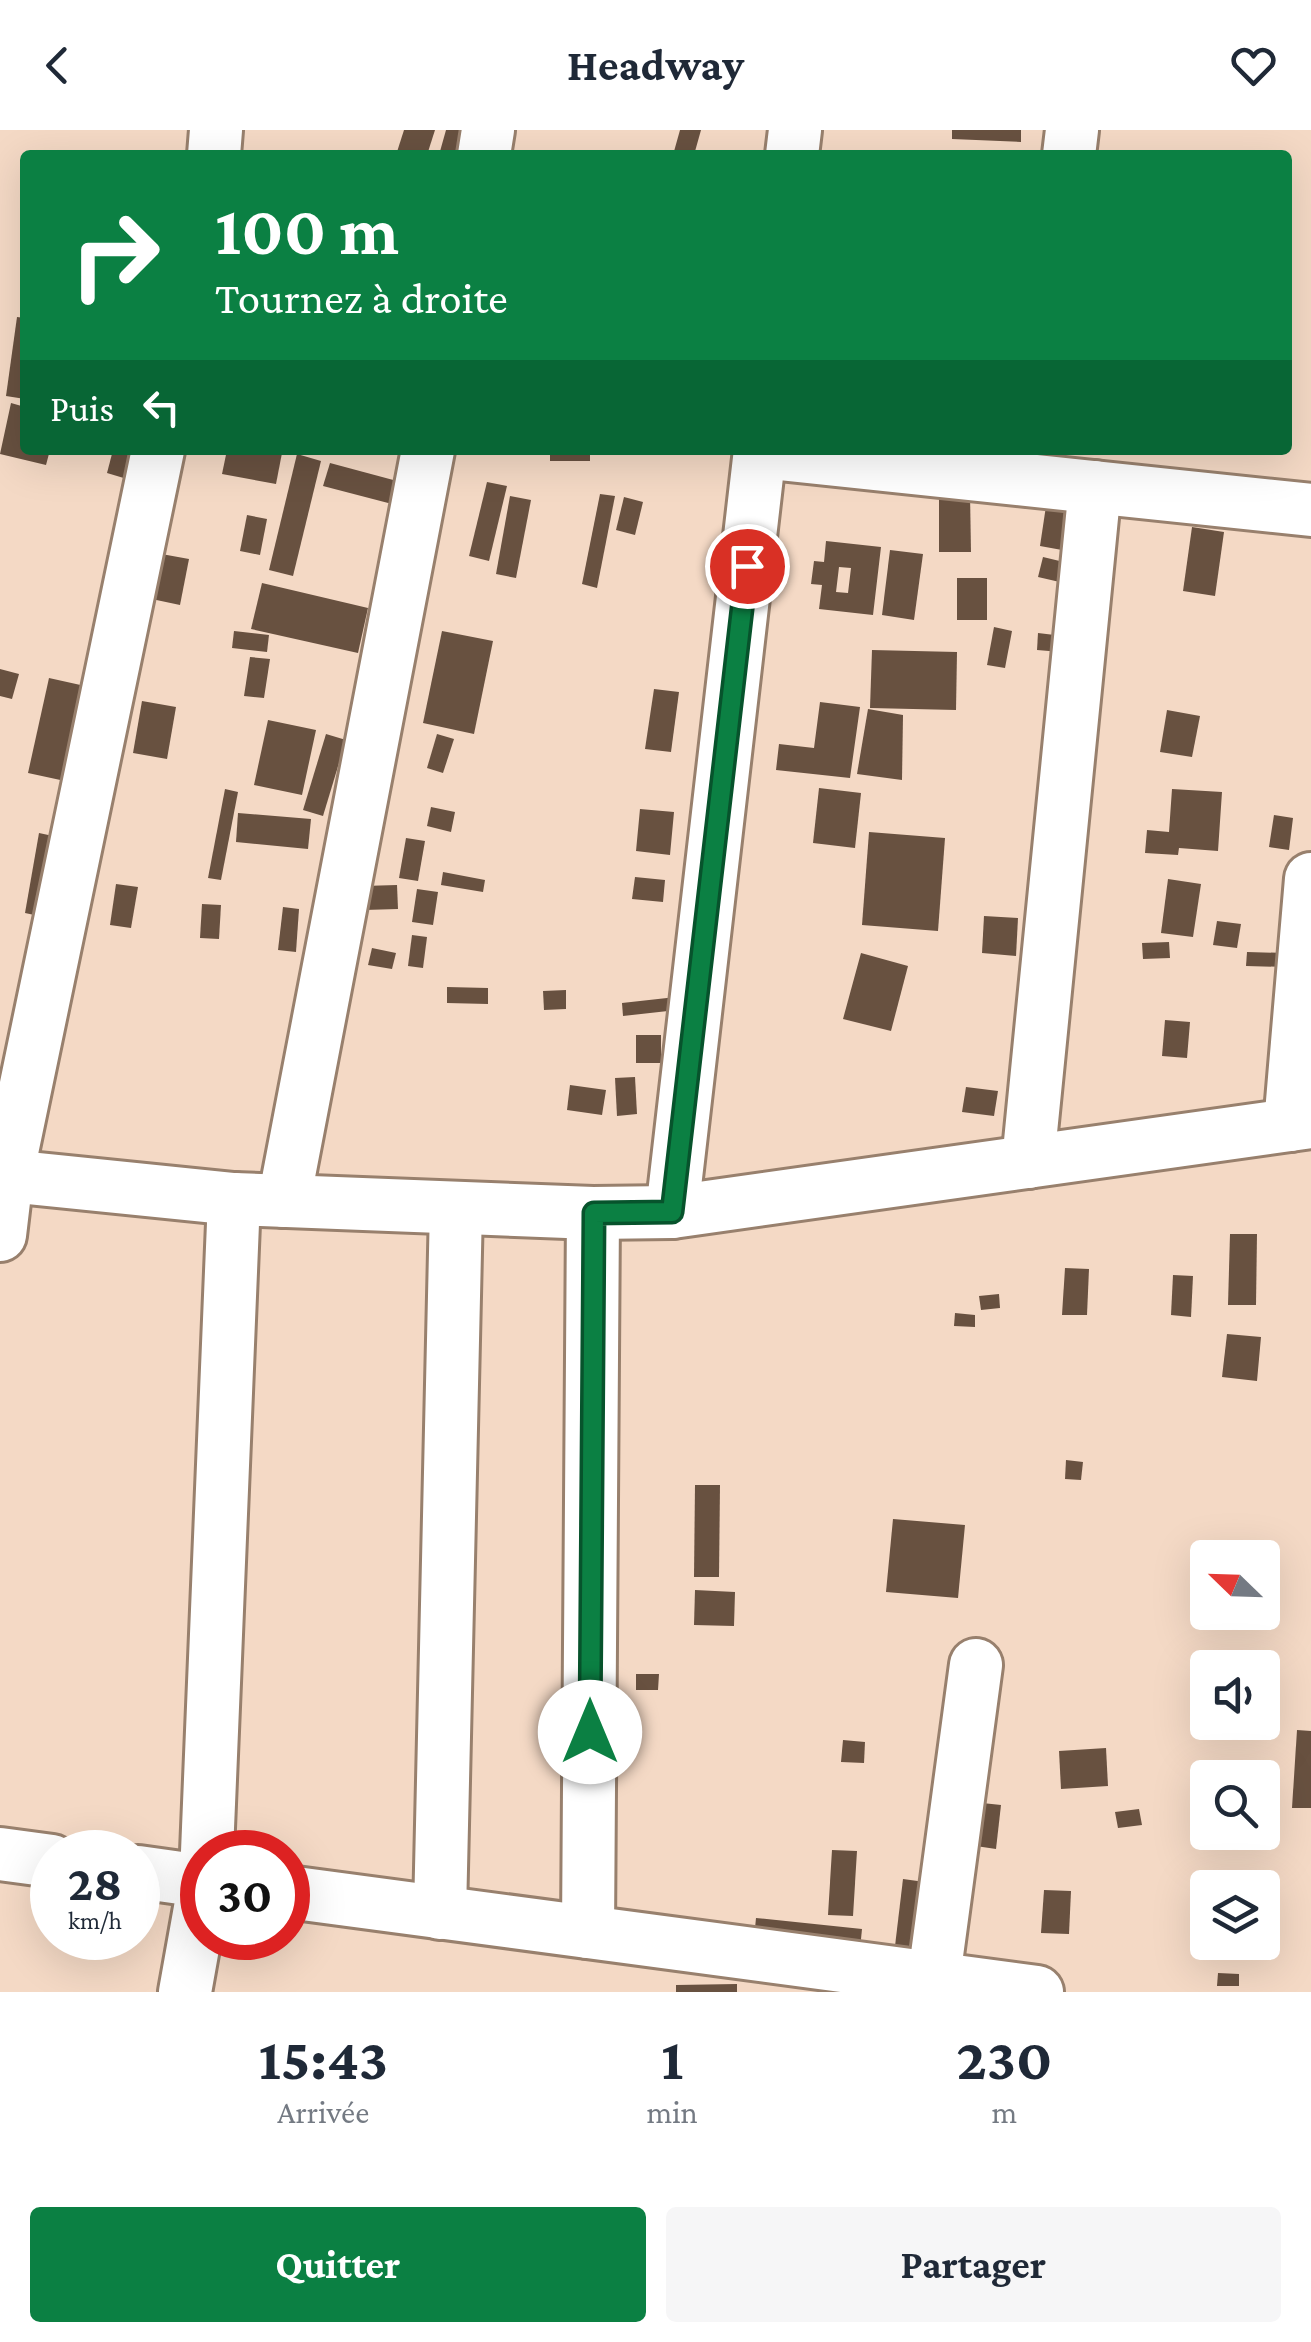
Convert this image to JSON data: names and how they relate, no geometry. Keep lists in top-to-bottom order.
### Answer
{
  "north": "top left",
  "page": {
    "header": "Headway",
    "turn": ["100 m", "Tournez à droite"],
    "then": "Puis",
    "speed": "28 km/h",
    "limit": "30",
    "eta": [
      "15:43",
      "Arrivée",
      "1",
      "min",
      "230",
      "m"
    ],
    "buttons": ["Quitter", "Partager"]
  }
}
